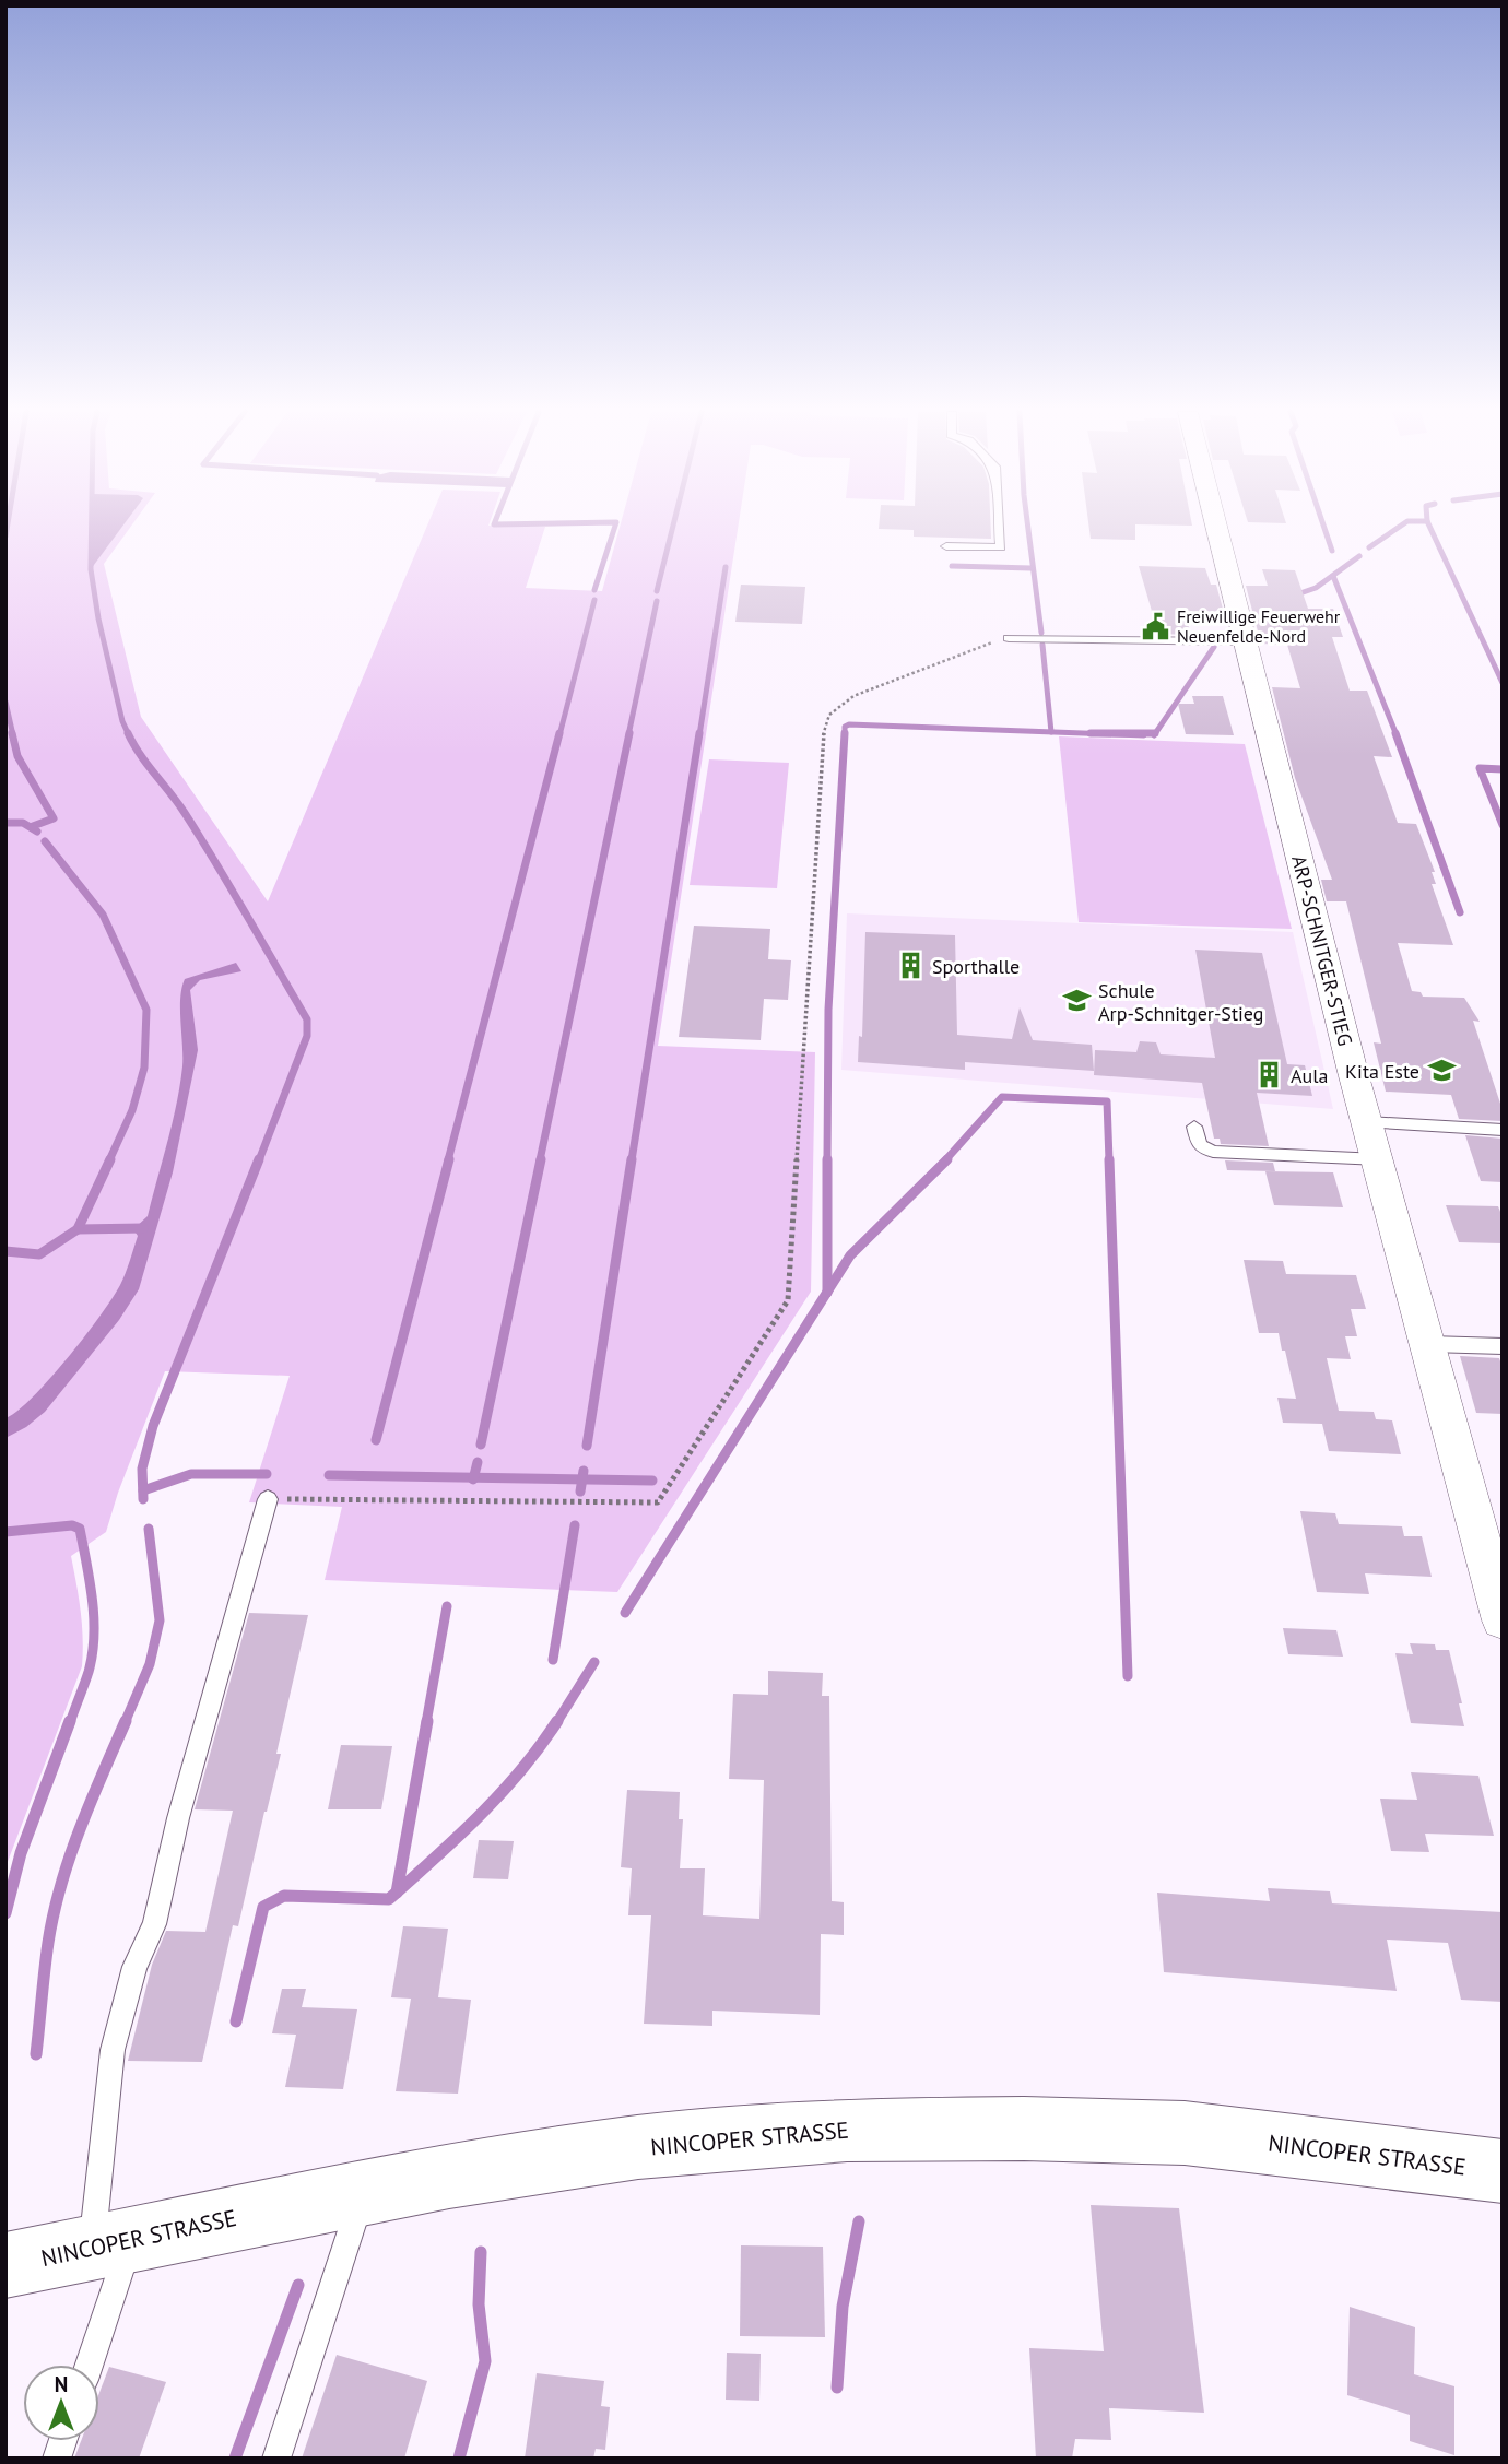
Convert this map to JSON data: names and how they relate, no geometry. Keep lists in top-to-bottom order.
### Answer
{
  "streets": {
    "main road": ["NINCOPER STRASSE"],
    "street": ["ARP-SCHNITGER-STIEG"]
  },
  "places": {
    "public building": ["Freiwillige Feuerwehr Neuenfelde-Nord"],
    "building": ["Sporthalle", "Aula"],
    "school or university": ["Schule Arp-Schnitger-Stieg", "Kita Este"]
  },
  "north": "top"
}
